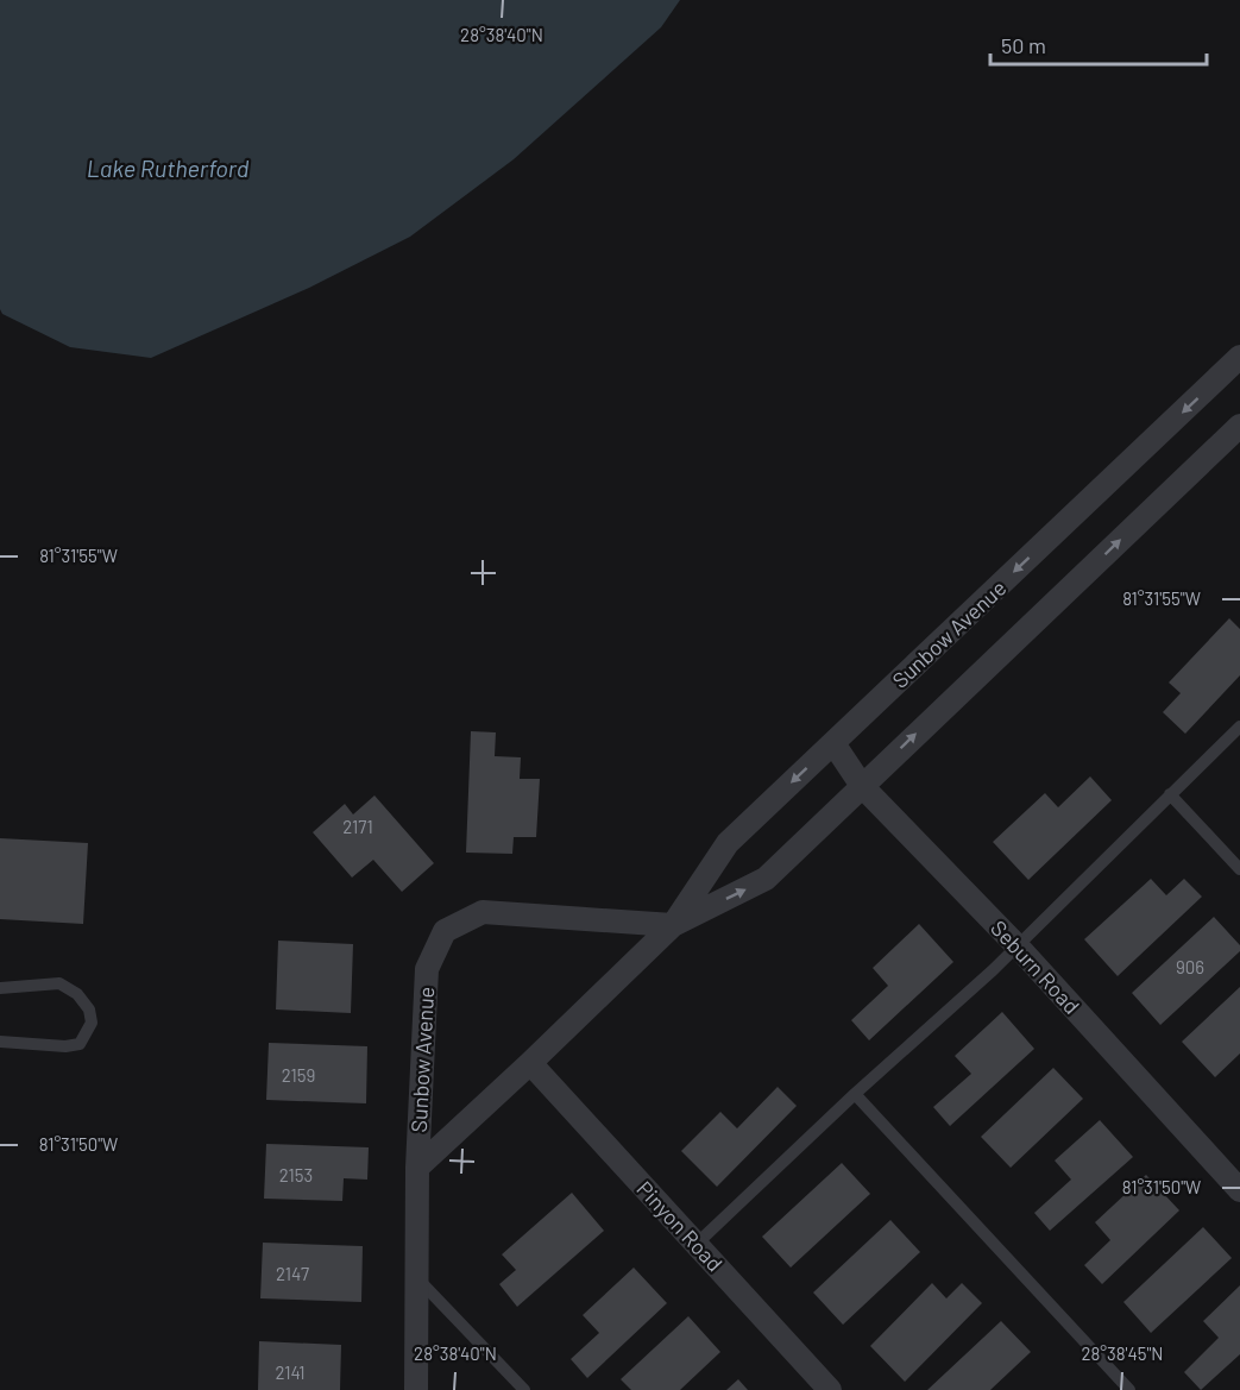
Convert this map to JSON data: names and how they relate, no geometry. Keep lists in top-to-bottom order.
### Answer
{
  "streets": {
    "street": ["Sunbow Avenue", "Seburn Road", "Pinyon Road"]
  },
  "crossings": [
    ["Sunbow Avenue", "Seburn Road"],
    ["Sunbow Avenue", "Pinyon Road"]
  ],
  "water": ["Lake Rutherford"],
  "house_numbers": [
    "2171",
    "906",
    "2159",
    "2153",
    "2147",
    "2141"
  ],
  "scale_bar": "50 m",
  "coordinates": [
    "28°38'40\"N",
    "81°31'55\"W",
    "81°31'50\"W",
    "28°38'45\"N"
  ]
}
